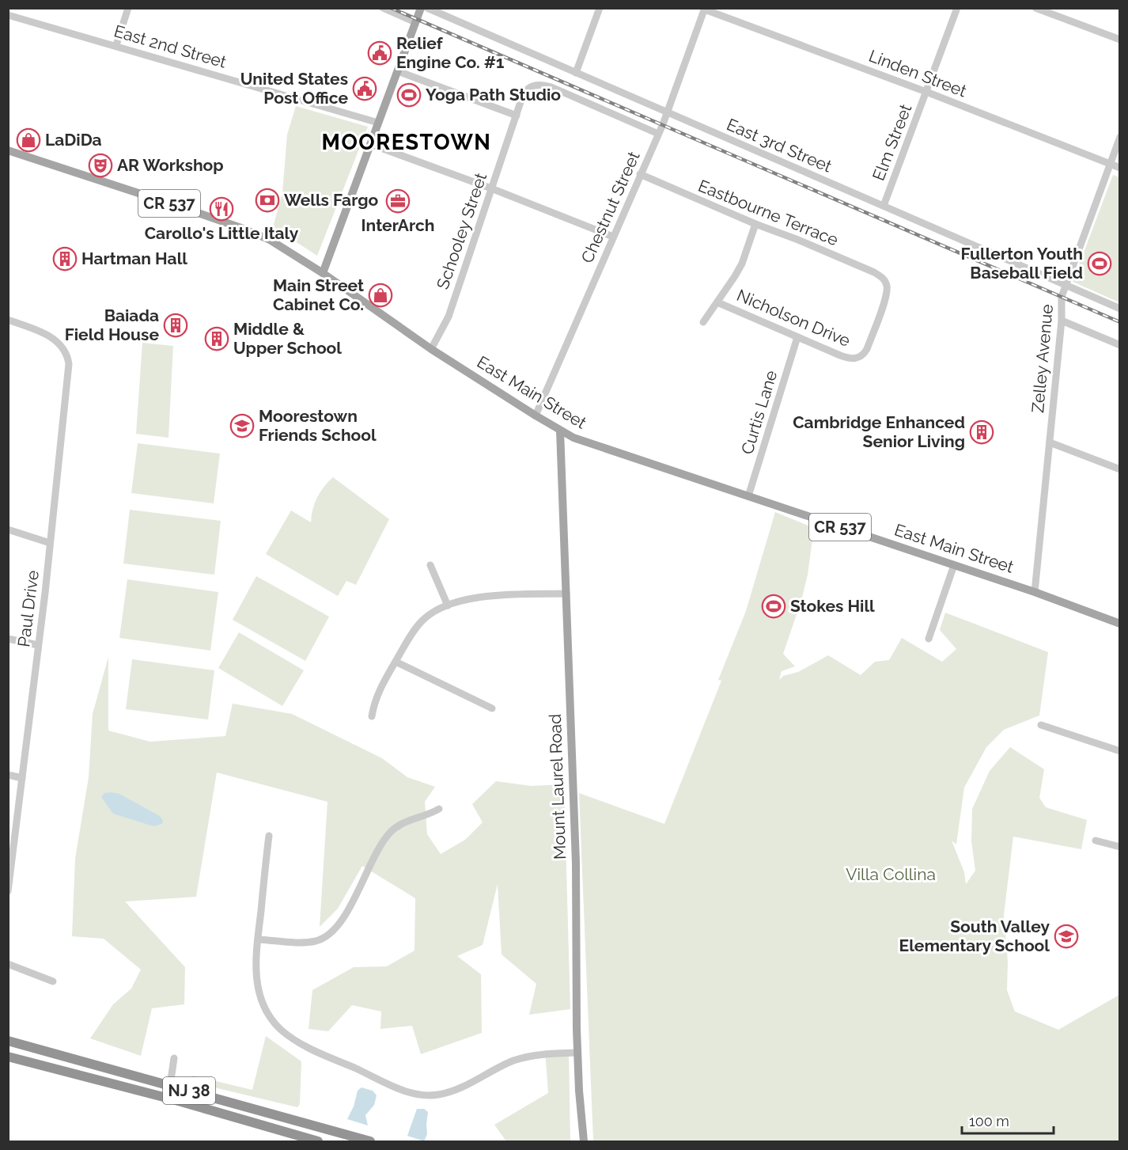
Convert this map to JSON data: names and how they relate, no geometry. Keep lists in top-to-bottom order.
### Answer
{
  "streets": {
    "highway": ["NJ 38"],
    "main road": ["CR 537", "East Main Street", "Mount Laurel Road"],
    "street": [
      "East 2nd Street",
      "Linden Street",
      "Elm Street",
      "East 3rd Street",
      "Chestnut Street",
      "Eastbourne Terrace",
      "Schooley Street",
      "Nicholson Drive",
      "Zelley Avenue",
      "Curtis Lane",
      "Paul Drive"
    ]
  },
  "crossings": [
    ["Linden Street", "Elm Street"],
    ["Linden Street", "Chestnut Street"],
    ["Linden Street", "Zelley Avenue"],
    ["Elm Street", "East 3rd Street"],
    ["East 3rd Street", "Chestnut Street"],
    ["East 3rd Street", "Zelley Avenue"],
    ["Chestnut Street", "Eastbourne Terrace"],
    ["Chestnut Street", "Schooley Street"],
    ["Chestnut Street", "East Main Street"],
    ["Eastbourne Terrace", "Nicholson Drive"],
    ["Schooley Street", "East Main Street"],
    ["Nicholson Drive", "Curtis Lane"],
    ["Zelley Avenue", "East Main Street"],
    ["East Main Street", "Curtis Lane"],
    ["East Main Street", "Mount Laurel Road"]
  ],
  "districts": ["MOORESTOWN"],
  "parks": ["Villa Collina"],
  "places": {
    "public building": ["Relief Engine Co. #1", "United States Post Office"],
    "sports": ["Yoga Path Studio", "Fullerton Youth Baseball Field", "Stokes Hill"],
    "shop": ["LaDiDa", "Main Street Cabinet Co."],
    "theatre": ["AR Workshop"],
    "bank": ["Wells Fargo"],
    "office": ["InterArch"],
    "restaurant": ["Carollo's Little Italy"],
    "building": [
      "Hartman Hall",
      "Baiada Field House",
      "Middle & Upper School",
      "Cambridge Enhanced Senior Living"
    ],
    "school or university": ["Moorestown Friends School", "South Valley Elementary School"]
  },
  "scale_bar": "100 m"
}
